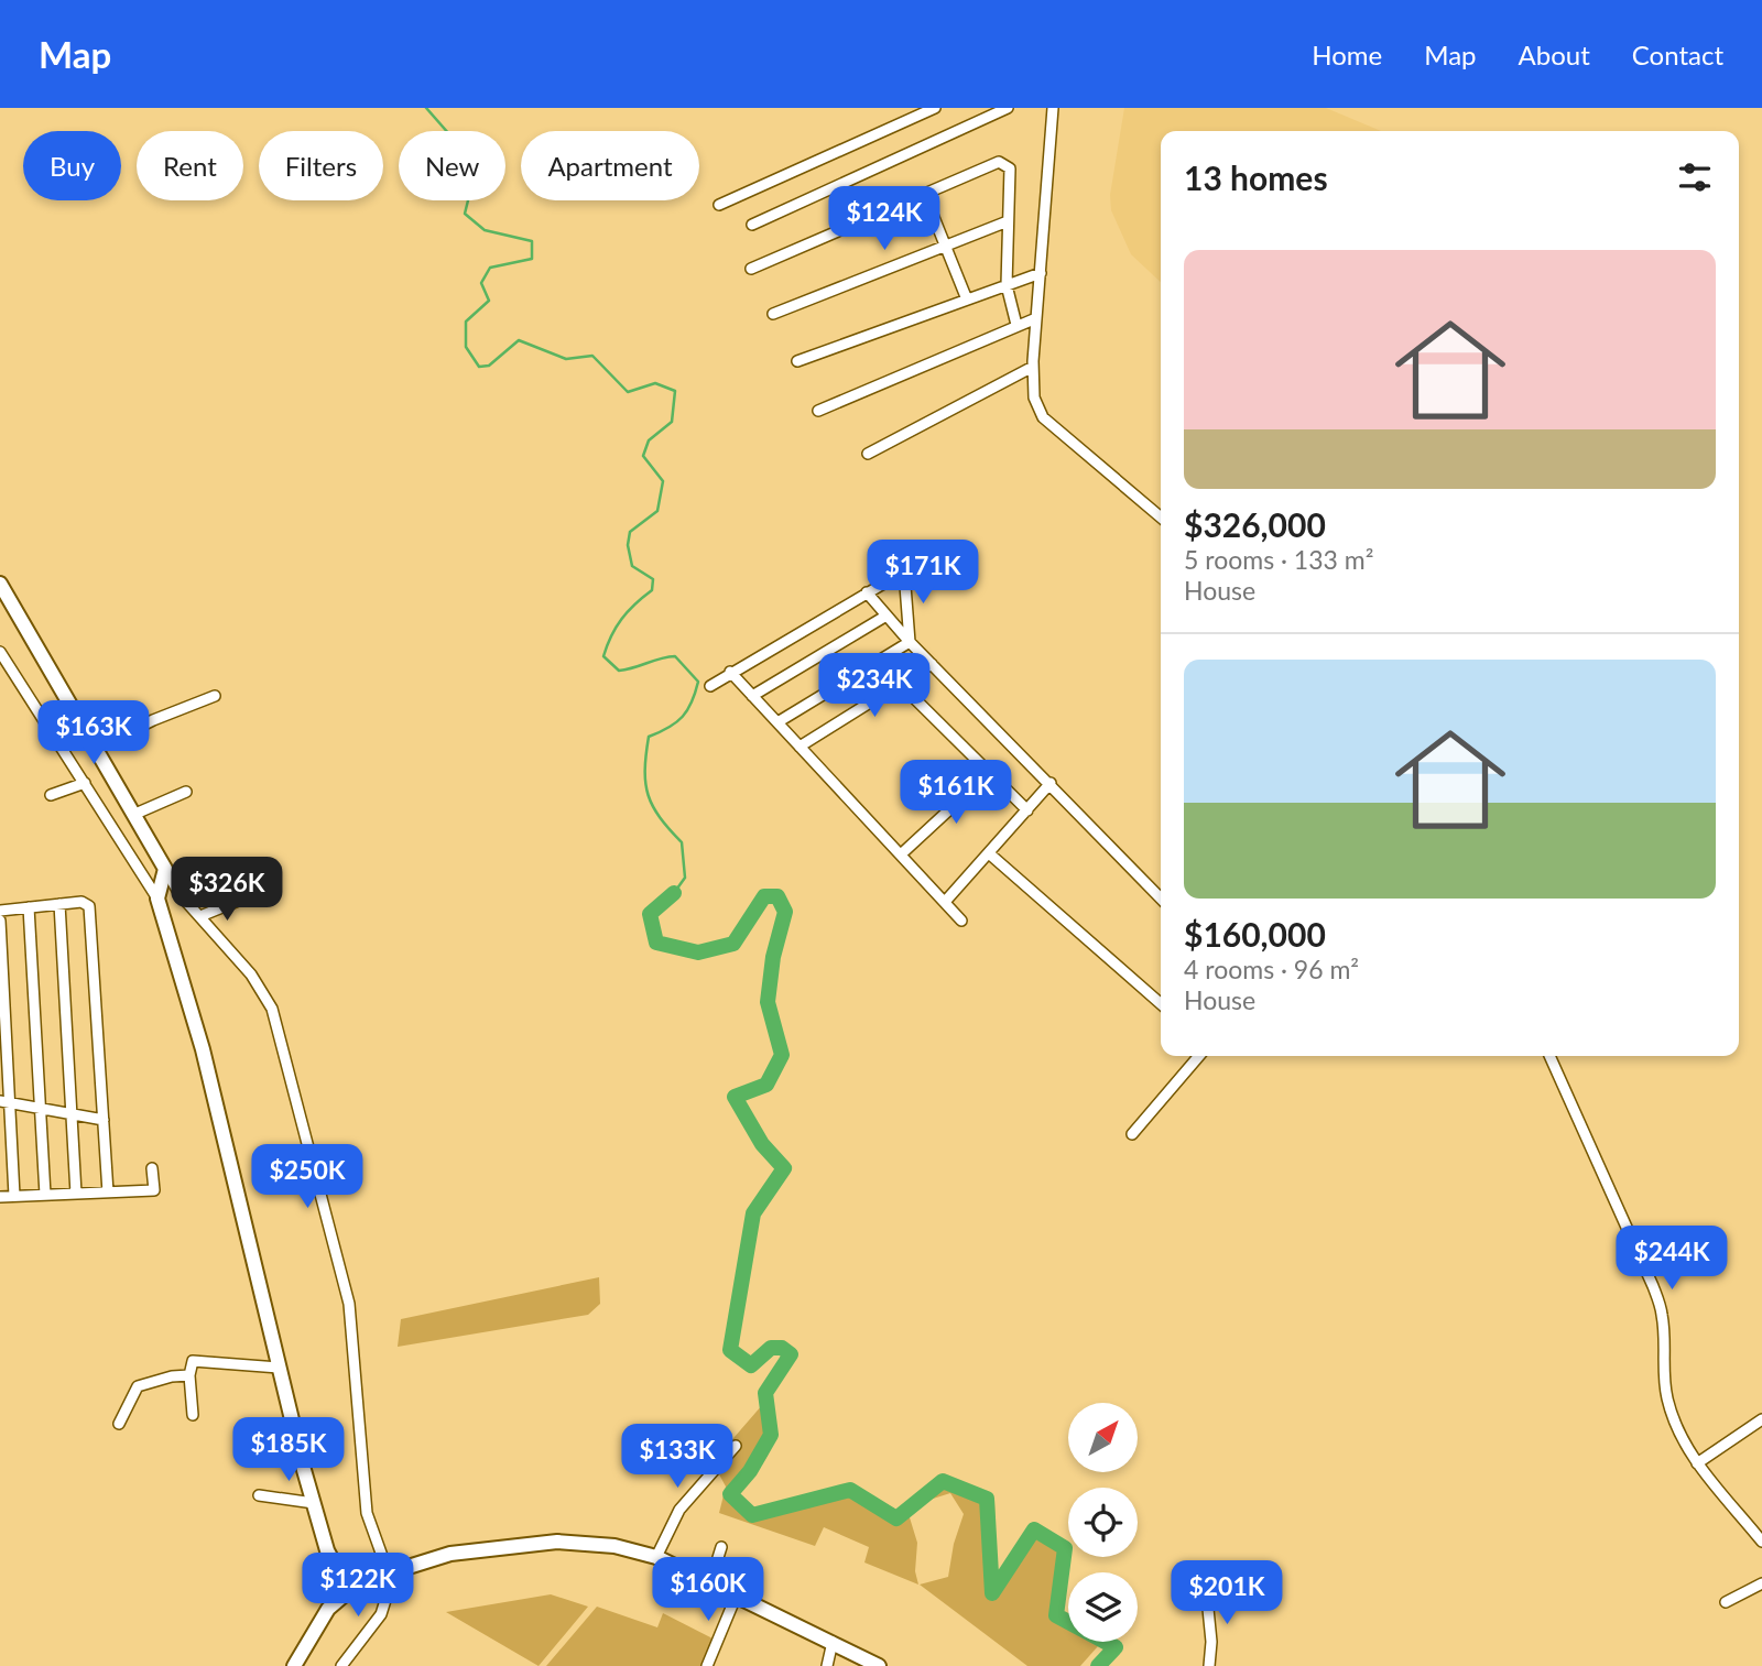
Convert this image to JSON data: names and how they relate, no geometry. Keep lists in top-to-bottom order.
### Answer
{
  "north": "top right",
  "page": {
    "header": "Map",
    "nav": [
      "Home",
      "Map",
      "About",
      "Contact"
    ],
    "chip": [
      "Buy",
      "Rent",
      "Filters",
      "New",
      "Apartment"
    ],
    "heading": "13 homes",
    "price": [
      "$124K",
      "$171K",
      "$234K",
      "$163K",
      "$161K",
      "$326K",
      "$250K",
      "$244K",
      "$185K",
      "$133K",
      "$122K",
      "$160K",
      "$201K"
    ],
    "list": [
      {
        "name": "$326,000",
        "note": "5 rooms · 133 m² · House"
      },
      {
        "name": "$160,000",
        "note": "4 rooms · 96 m² · House"
      }
    ]
  }
}
